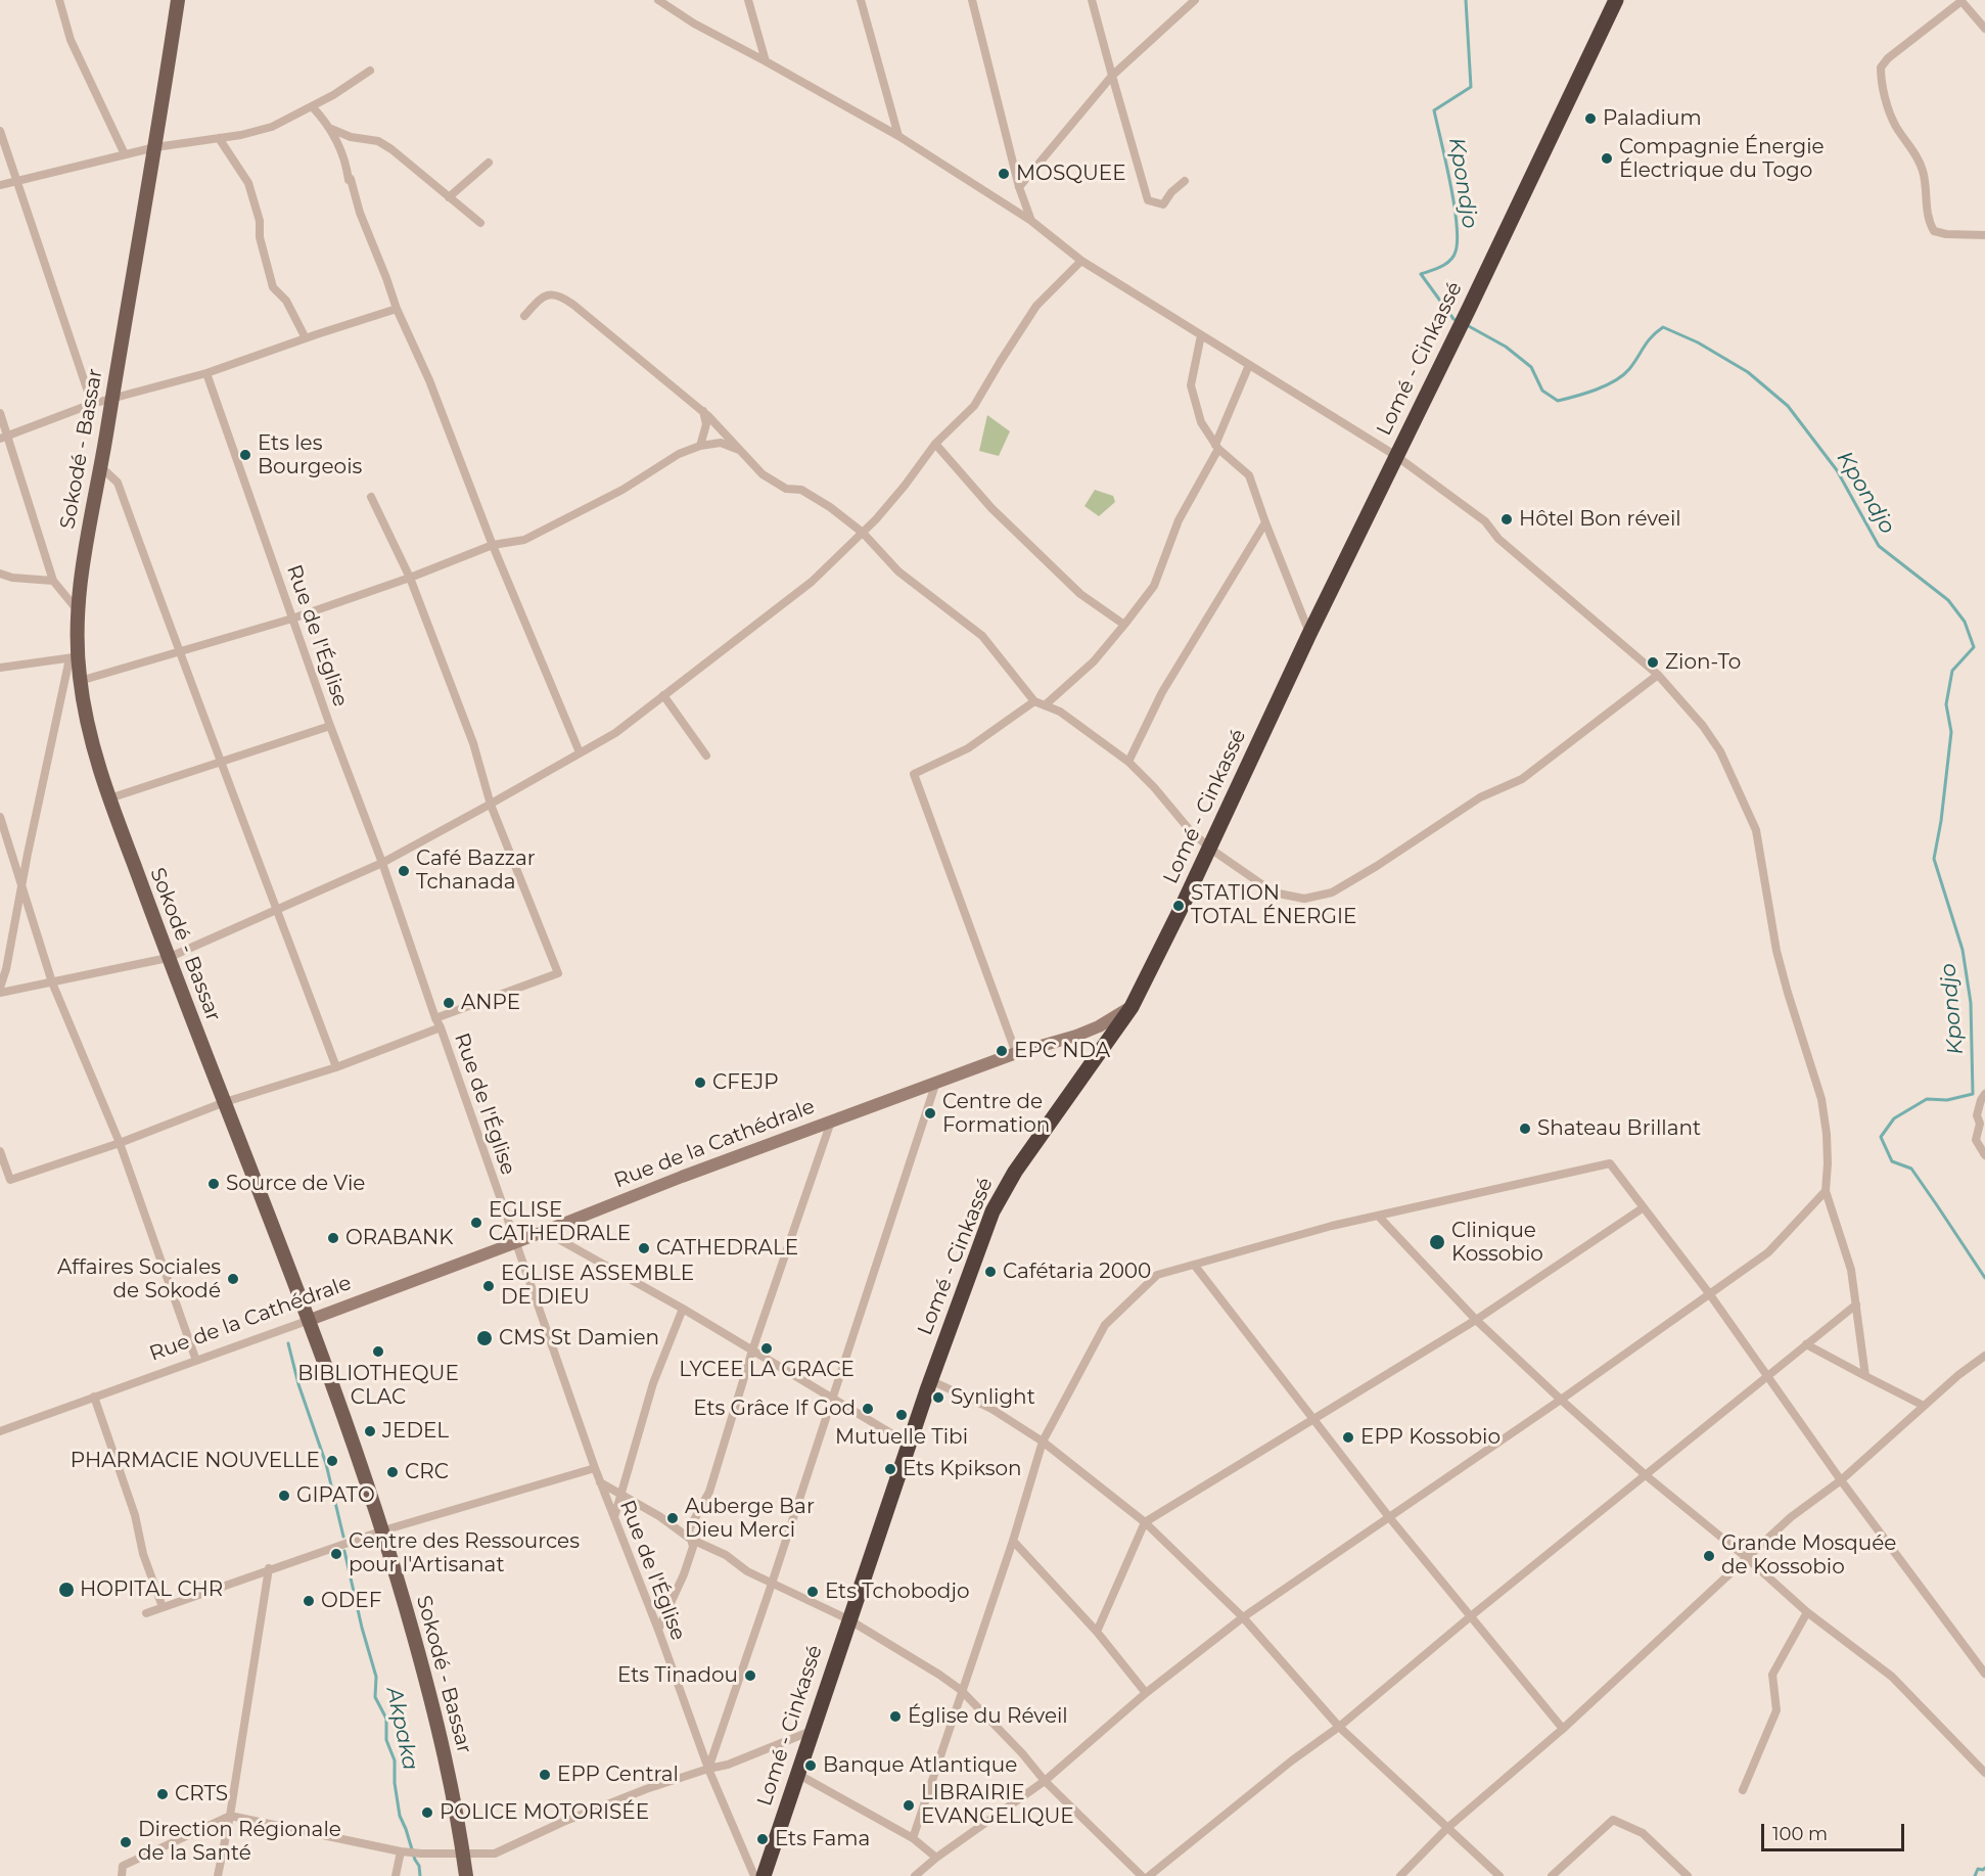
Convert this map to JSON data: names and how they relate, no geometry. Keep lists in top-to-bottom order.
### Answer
{
  "streets": {
    "highway": ["Lomé - Cinkassé"],
    "main road": ["Sokodé - Bassar"],
    "street": ["Rue de l'Église", "Rue de la Cathédrale"]
  },
  "crossings": [
    ["Lomé - Cinkassé", "Rue de la Cathédrale"],
    ["Sokodé - Bassar", "Rue de la Cathédrale"],
    ["Rue de l'Église", "Rue de la Cathédrale"]
  ],
  "water": ["Kpondjo", "Akpaka"],
  "places": [
    "Paladium",
    "Compagnie Énergie Électrique du Togo",
    "MOSQUEE",
    "Ets les Bourgeois",
    "Hôtel Bon réveil",
    "Zion-To",
    "Café Bazzar Tchanada",
    "STATION TOTAL ÉNERGIE",
    "ANPE",
    "EPC NDA",
    "CFEJP",
    "Centre de Formation",
    "Shateau Brillant",
    "Source de Vie",
    "EGLISE CATHEDRALE",
    "ORABANK",
    "Clinique Kossobio",
    "CATHEDRALE",
    "Cafétaria 2000",
    "Affaires Sociales de Sokodé",
    "EGLISE ASSEMBLE DE DIEU",
    "CMS St Damien",
    "LYCEE LA GRACE",
    "BIBLIOTHEQUE CLAC",
    "Synlight",
    "Ets Grâce If God",
    "Mutuelle Tibi",
    "JEDEL",
    "EPP Kossobio",
    "PHARMACIE NOUVELLE",
    "Ets Kpikson",
    "CRC",
    "GIPATO",
    "Auberge Bar Dieu Merci",
    "Centre des Ressources pour l'Artisanat",
    "Grande Mosquée de Kossobio",
    "HOPITAL CHR",
    "Ets Tchobodjo",
    "ODEF",
    "Ets Tinadou",
    "Église du Réveil",
    "Banque Atlantique",
    "EPP Central",
    "CRTS",
    "LIBRAIRIE EVANGELIQUE",
    "POLICE MOTORISÉE",
    "Ets Fama",
    "Direction Régionale de la Santé"
  ],
  "scale_bar": "100 m"
}
